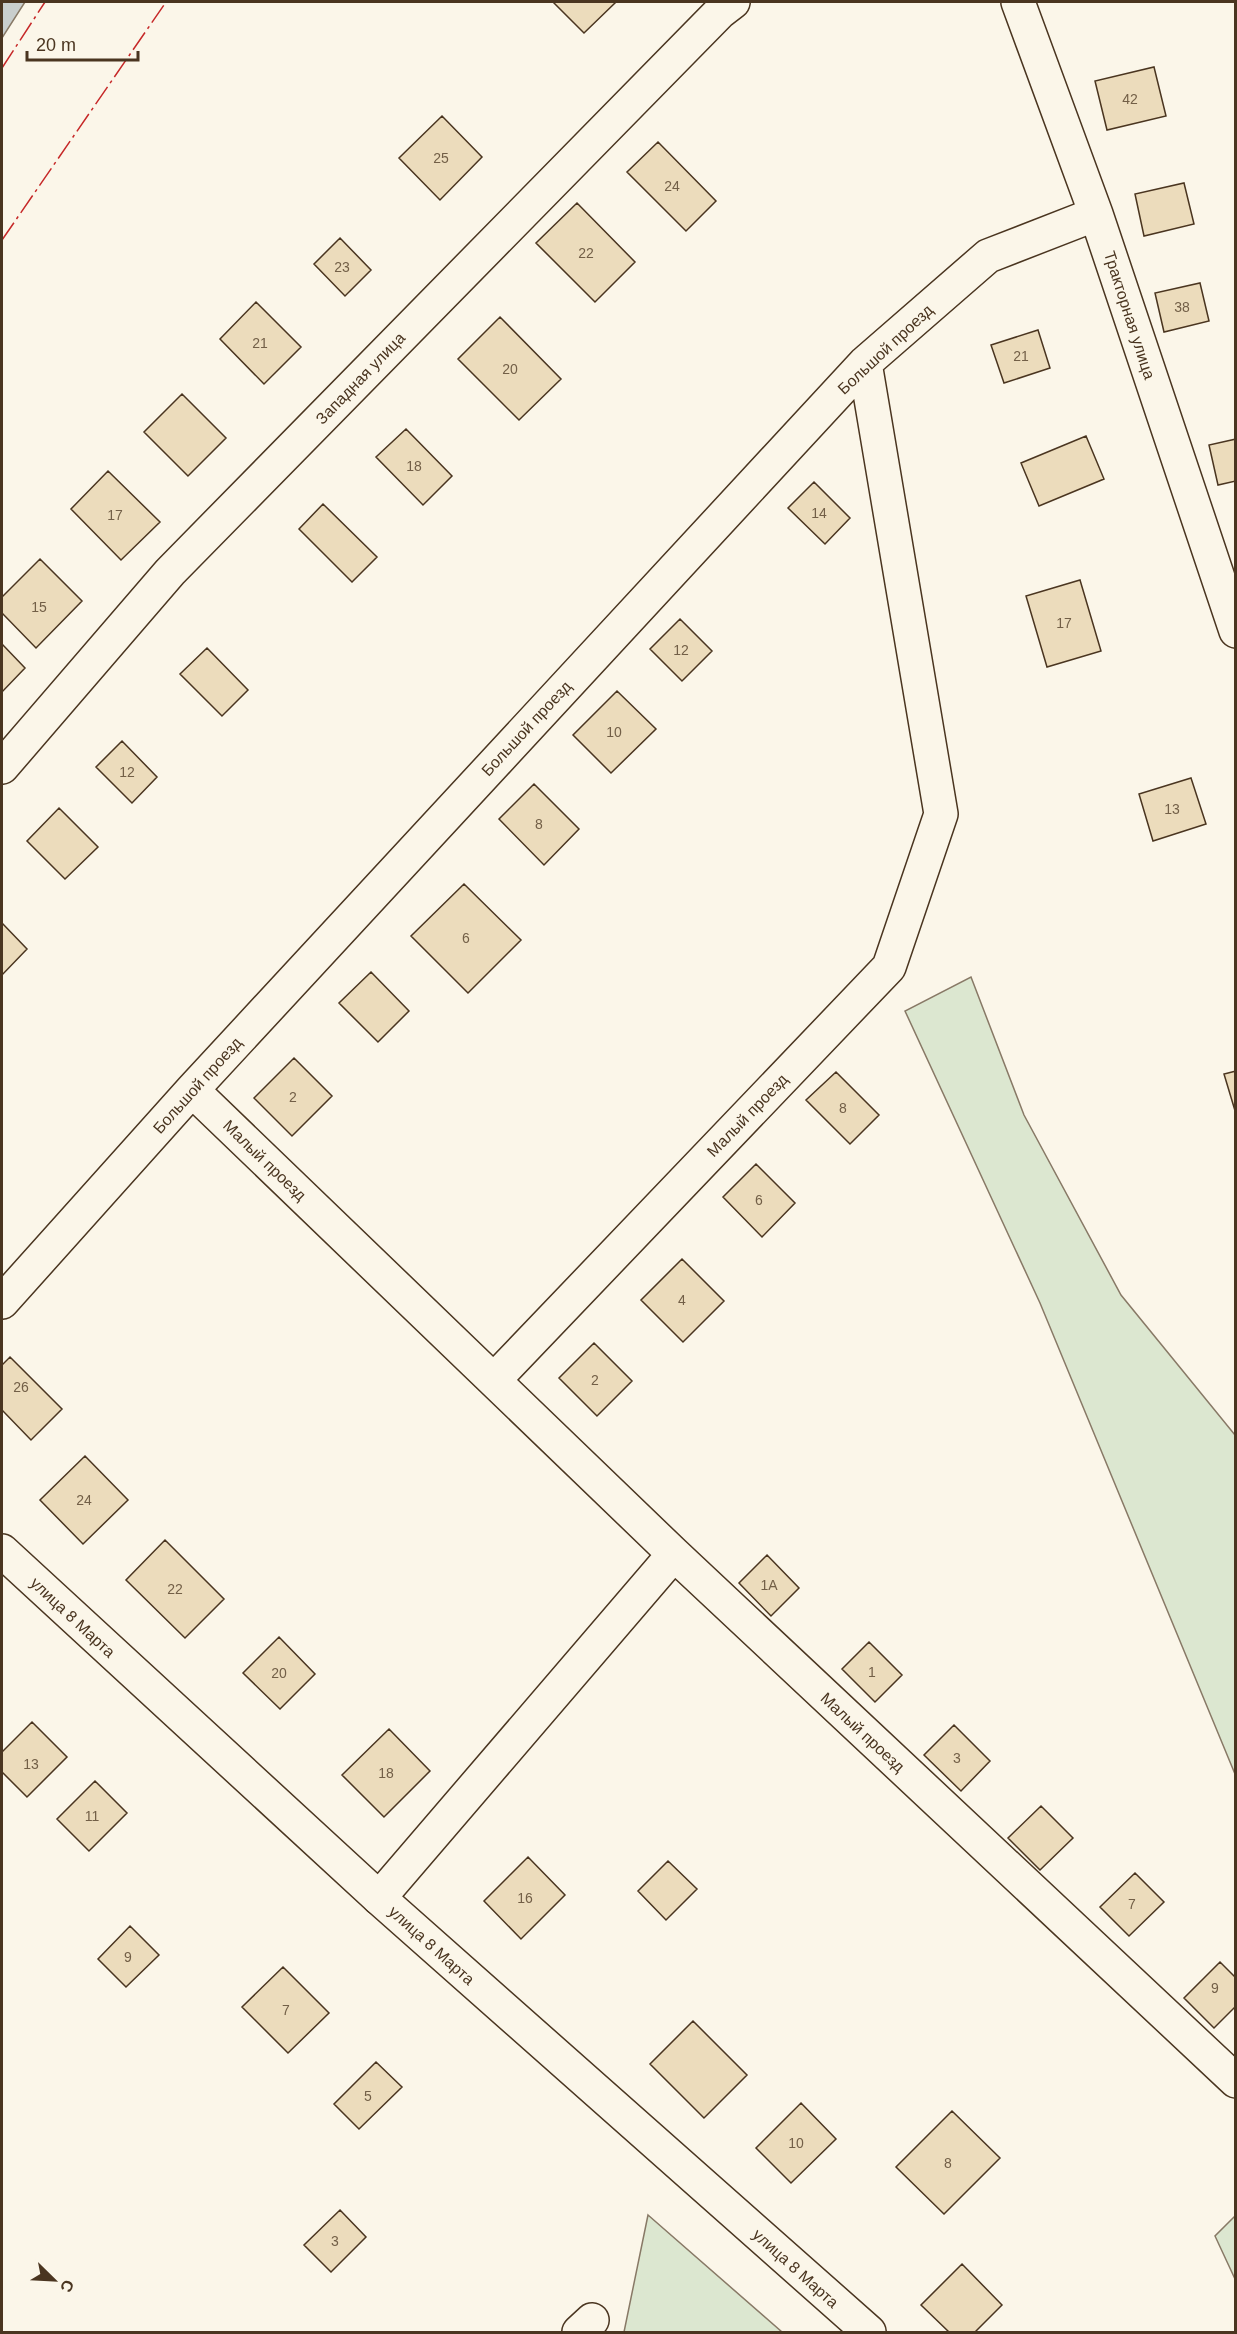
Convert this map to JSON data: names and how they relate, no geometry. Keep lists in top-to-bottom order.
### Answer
{
  "streets": {
    "street": [
      "Тракторная улица",
      "Большой проезд",
      "Западная улица",
      "Малый проезд",
      "улица 8 Марта"
    ]
  },
  "crossings": [
    ["Тракторная улица", "Большой проезд"],
    ["Большой проезд", "Малый проезд"]
  ],
  "house_numbers": [
    "42",
    "25",
    "24",
    "22",
    "23",
    "38",
    "21",
    "21",
    "20",
    "18",
    "14",
    "17",
    "15",
    "17",
    "12",
    "10",
    "12",
    "13",
    "8",
    "6",
    "2",
    "8",
    "6",
    "4",
    "2",
    "26",
    "24",
    "1А",
    "22",
    "1",
    "20",
    "3",
    "13",
    "18",
    "11",
    "16",
    "7",
    "9",
    "9",
    "7",
    "5",
    "10",
    "8",
    "3"
  ],
  "scale_bar": "20 m",
  "north": "bottom right"
}
